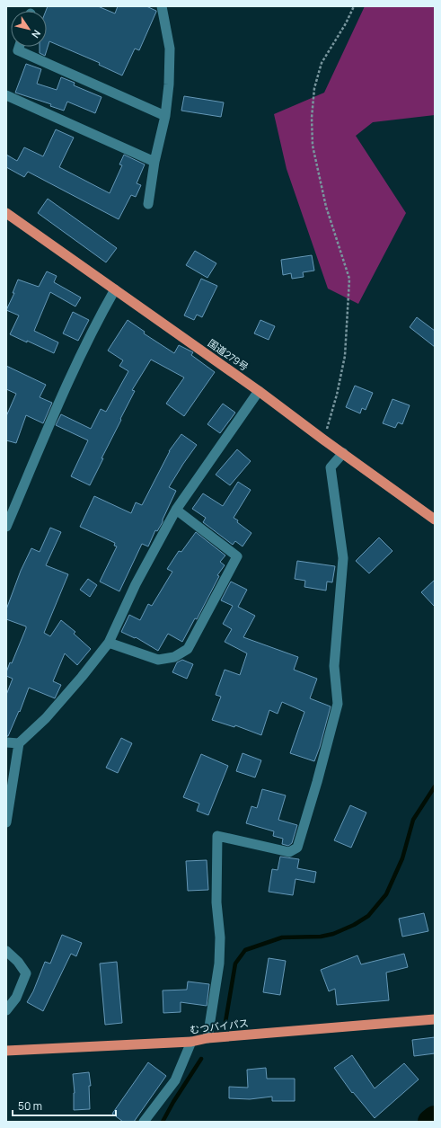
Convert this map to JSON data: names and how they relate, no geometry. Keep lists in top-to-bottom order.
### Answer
{
  "streets": {
    "highway": ["国道279号", "むつバイパス"]
  },
  "scale_bar": "50 m",
  "north": "bottom right"
}
